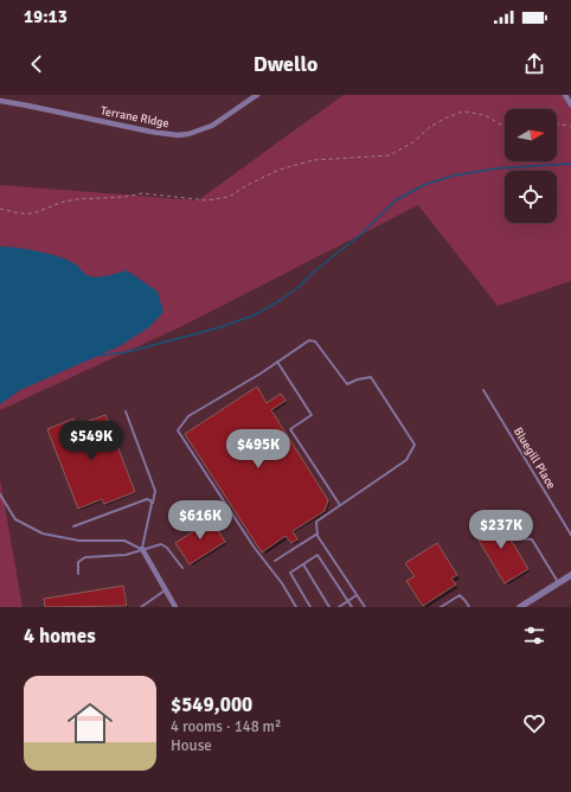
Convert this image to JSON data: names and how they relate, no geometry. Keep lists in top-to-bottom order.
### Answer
{
  "streets": {
    "street": ["Terrane Ridge"],
    "lane": ["Bluegill Place"]
  },
  "north": "right",
  "page": {
    "status": "19:13",
    "header": "Dwello",
    "price": [
      "$549K",
      "$495K",
      "$616K",
      "$237K"
    ],
    "heading": "4 homes",
    "list": [
      {
        "name": "$549,000",
        "note": "4 rooms · 148 m² · House"
      }
    ]
  }
}
